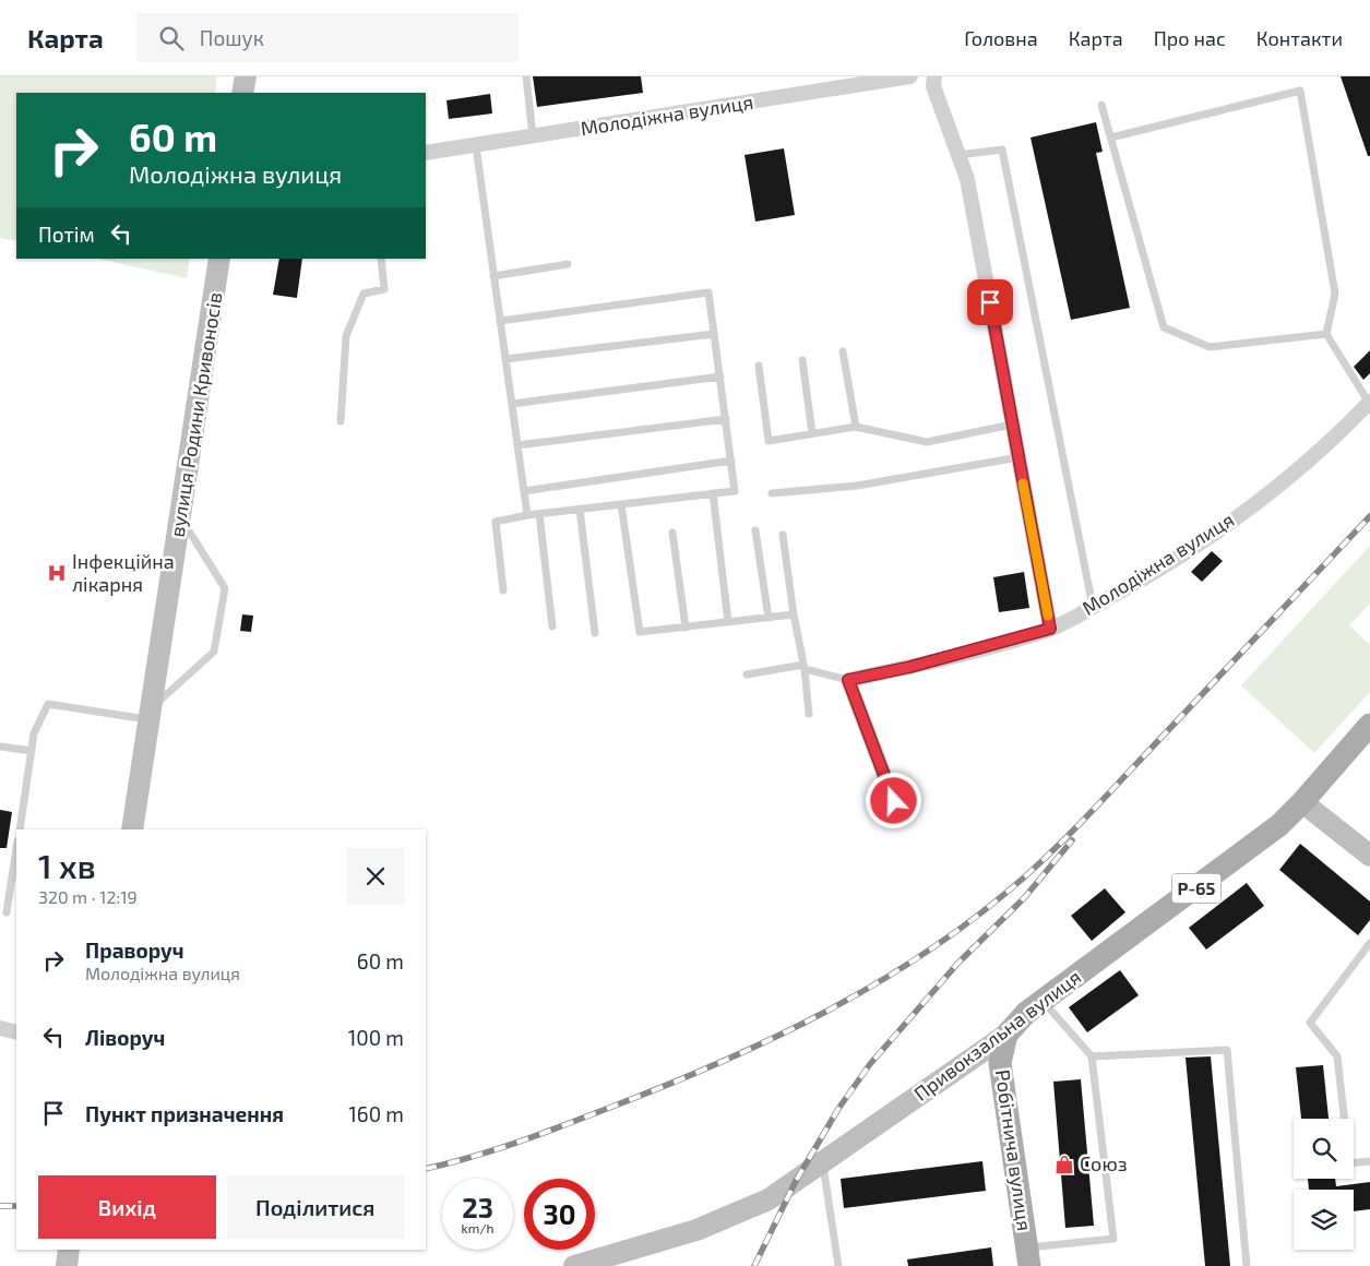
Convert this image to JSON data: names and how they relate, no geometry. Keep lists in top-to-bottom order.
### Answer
{
  "streets": {
    "main road": [
      "вулиця Родини Кривоносів",
      "Р-65",
      "Привокзальна вулиця",
      "Робітнича вулиця"
    ],
    "street": ["Молодіжна вулиця"]
  },
  "crossings": [
    ["Привокзальна вулиця", "Робітнича вулиця"]
  ],
  "places": {
    "hospital": ["Інфекційна лікарня"],
    "shop": ["Союз"]
  },
  "page": {
    "header": "Карта",
    "search": "Пошук",
    "nav": [
      "Головна",
      "Карта",
      "Про нас",
      "Контакти"
    ],
    "turn": ["60 m", "Молодіжна вулиця"],
    "then": "Потім",
    "heading": ["1 хв", "320 m · 12:19"],
    "list": [
      {
        "name": "Праворуч",
        "note": "Молодіжна вулиця",
        "value": "60 m"
      },
      {
        "name": "Ліворуч",
        "value": "100 m"
      },
      {
        "name": "Пункт призначення",
        "value": "160 m"
      }
    ],
    "buttons": ["Вихід", "Поділитися"],
    "speed": "23 km/h",
    "limit": "30"
  }
}
